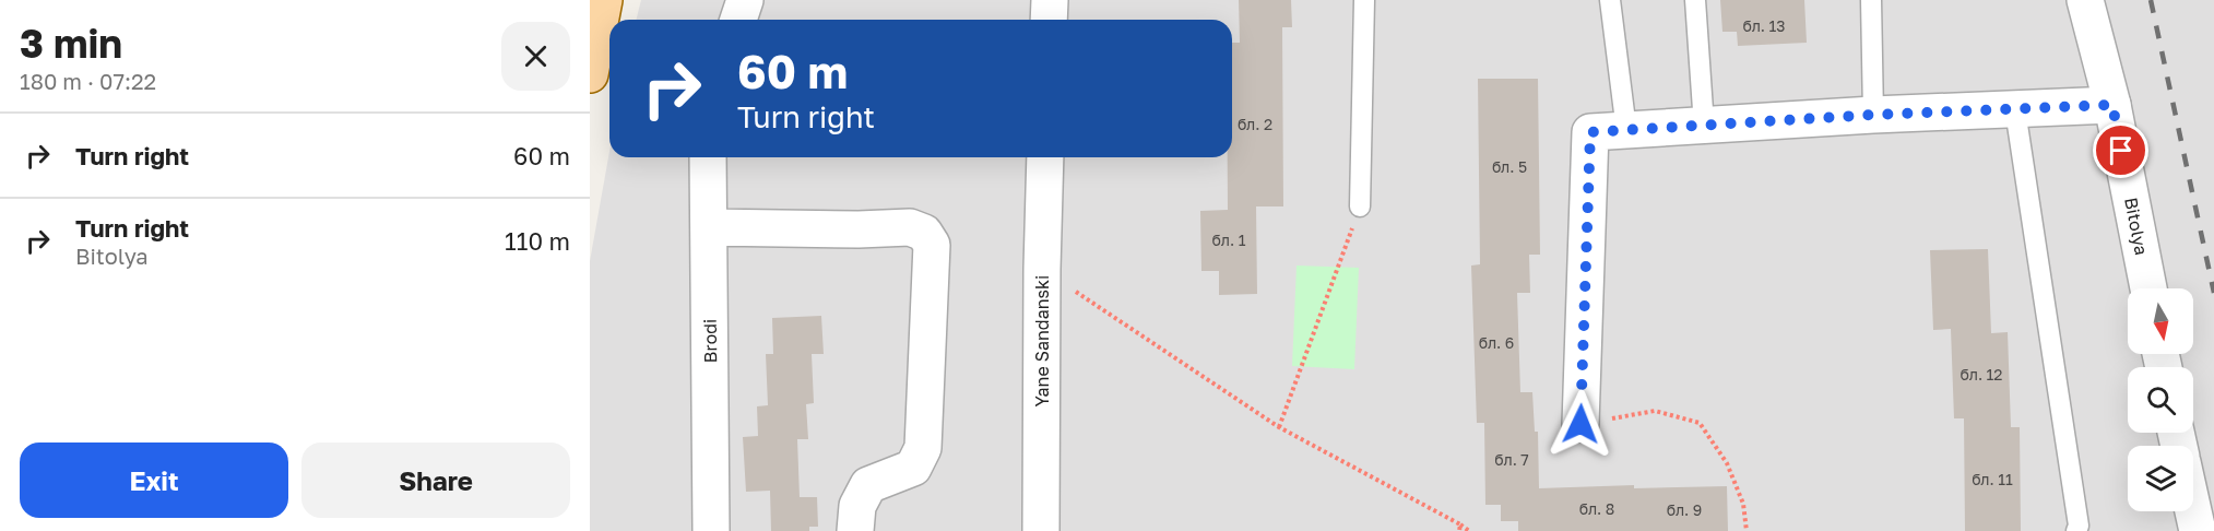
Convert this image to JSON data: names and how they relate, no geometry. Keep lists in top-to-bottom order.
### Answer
{
  "streets": {
    "street": ["Bitolya", "Brodi", "Yane Sandanski"]
  },
  "house_numbers": [
    "бл. 13",
    "бл. 2",
    "бл. 5",
    "бл. 1",
    "бл. 6",
    "бл. 12",
    "бл. 7",
    "бл. 11",
    "бл. 8",
    "бл. 9"
  ],
  "north": "bottom",
  "page": {
    "heading": ["3 min", "180 m · 07:22"],
    "turn": ["60 m", "Turn right"],
    "list": [
      {
        "name": "Turn right",
        "value": "60 m"
      },
      {
        "name": "Turn right",
        "note": "Bitolya",
        "value": "110 m"
      }
    ],
    "buttons": ["Exit", "Share"]
  }
}
